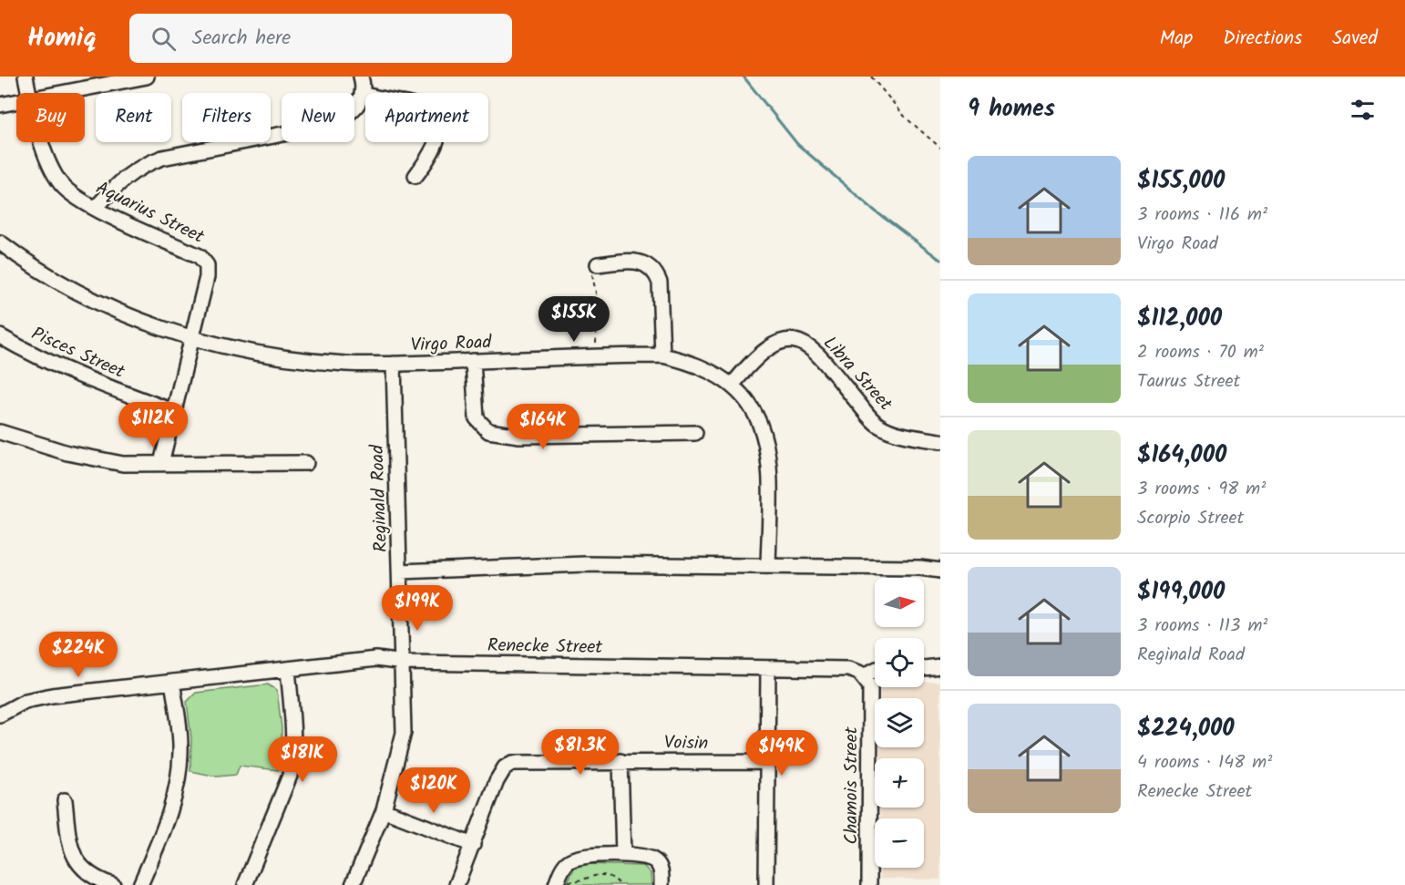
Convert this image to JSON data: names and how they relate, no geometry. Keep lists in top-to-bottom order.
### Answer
{
  "streets": {
    "street": [
      "Aquarius Street",
      "Virgo Road",
      "Pisces Street",
      "Libra Street",
      "Reginald Road",
      "Renecke Street",
      "Voisin",
      "Chamois Street"
    ]
  },
  "crossings": [
    ["Aquarius Street", "Virgo Road"],
    ["Virgo Road", "Libra Street"],
    ["Virgo Road", "Reginald Road"],
    ["Reginald Road", "Renecke Street"],
    ["Renecke Street", "Chamois Street"]
  ],
  "north": "right",
  "page": {
    "header": "Homiq",
    "search": "Search here",
    "nav": ["Map", "Directions", "Saved"],
    "heading": "9 homes",
    "chip": [
      "Buy",
      "Rent",
      "Filters",
      "New",
      "Apartment"
    ],
    "list": [
      {
        "name": "$155,000",
        "note": "3 rooms · 116 m² · Virgo Road"
      },
      {
        "name": "$112,000",
        "note": "2 rooms · 70 m² · Taurus Street"
      },
      {
        "name": "$164,000",
        "note": "3 rooms · 98 m² · Scorpio Street"
      },
      {
        "name": "$199,000",
        "note": "3 rooms · 113 m² · Reginald Road"
      },
      {
        "name": "$224,000",
        "note": "4 rooms · 148 m² · Renecke Street"
      }
    ],
    "price": [
      "$155K",
      "$112K",
      "$164K",
      "$199K",
      "$224K",
      "$81.3K",
      "$149K",
      "$181K",
      "$120K"
    ],
    "map_buttons": ["+", "−"]
  }
}
